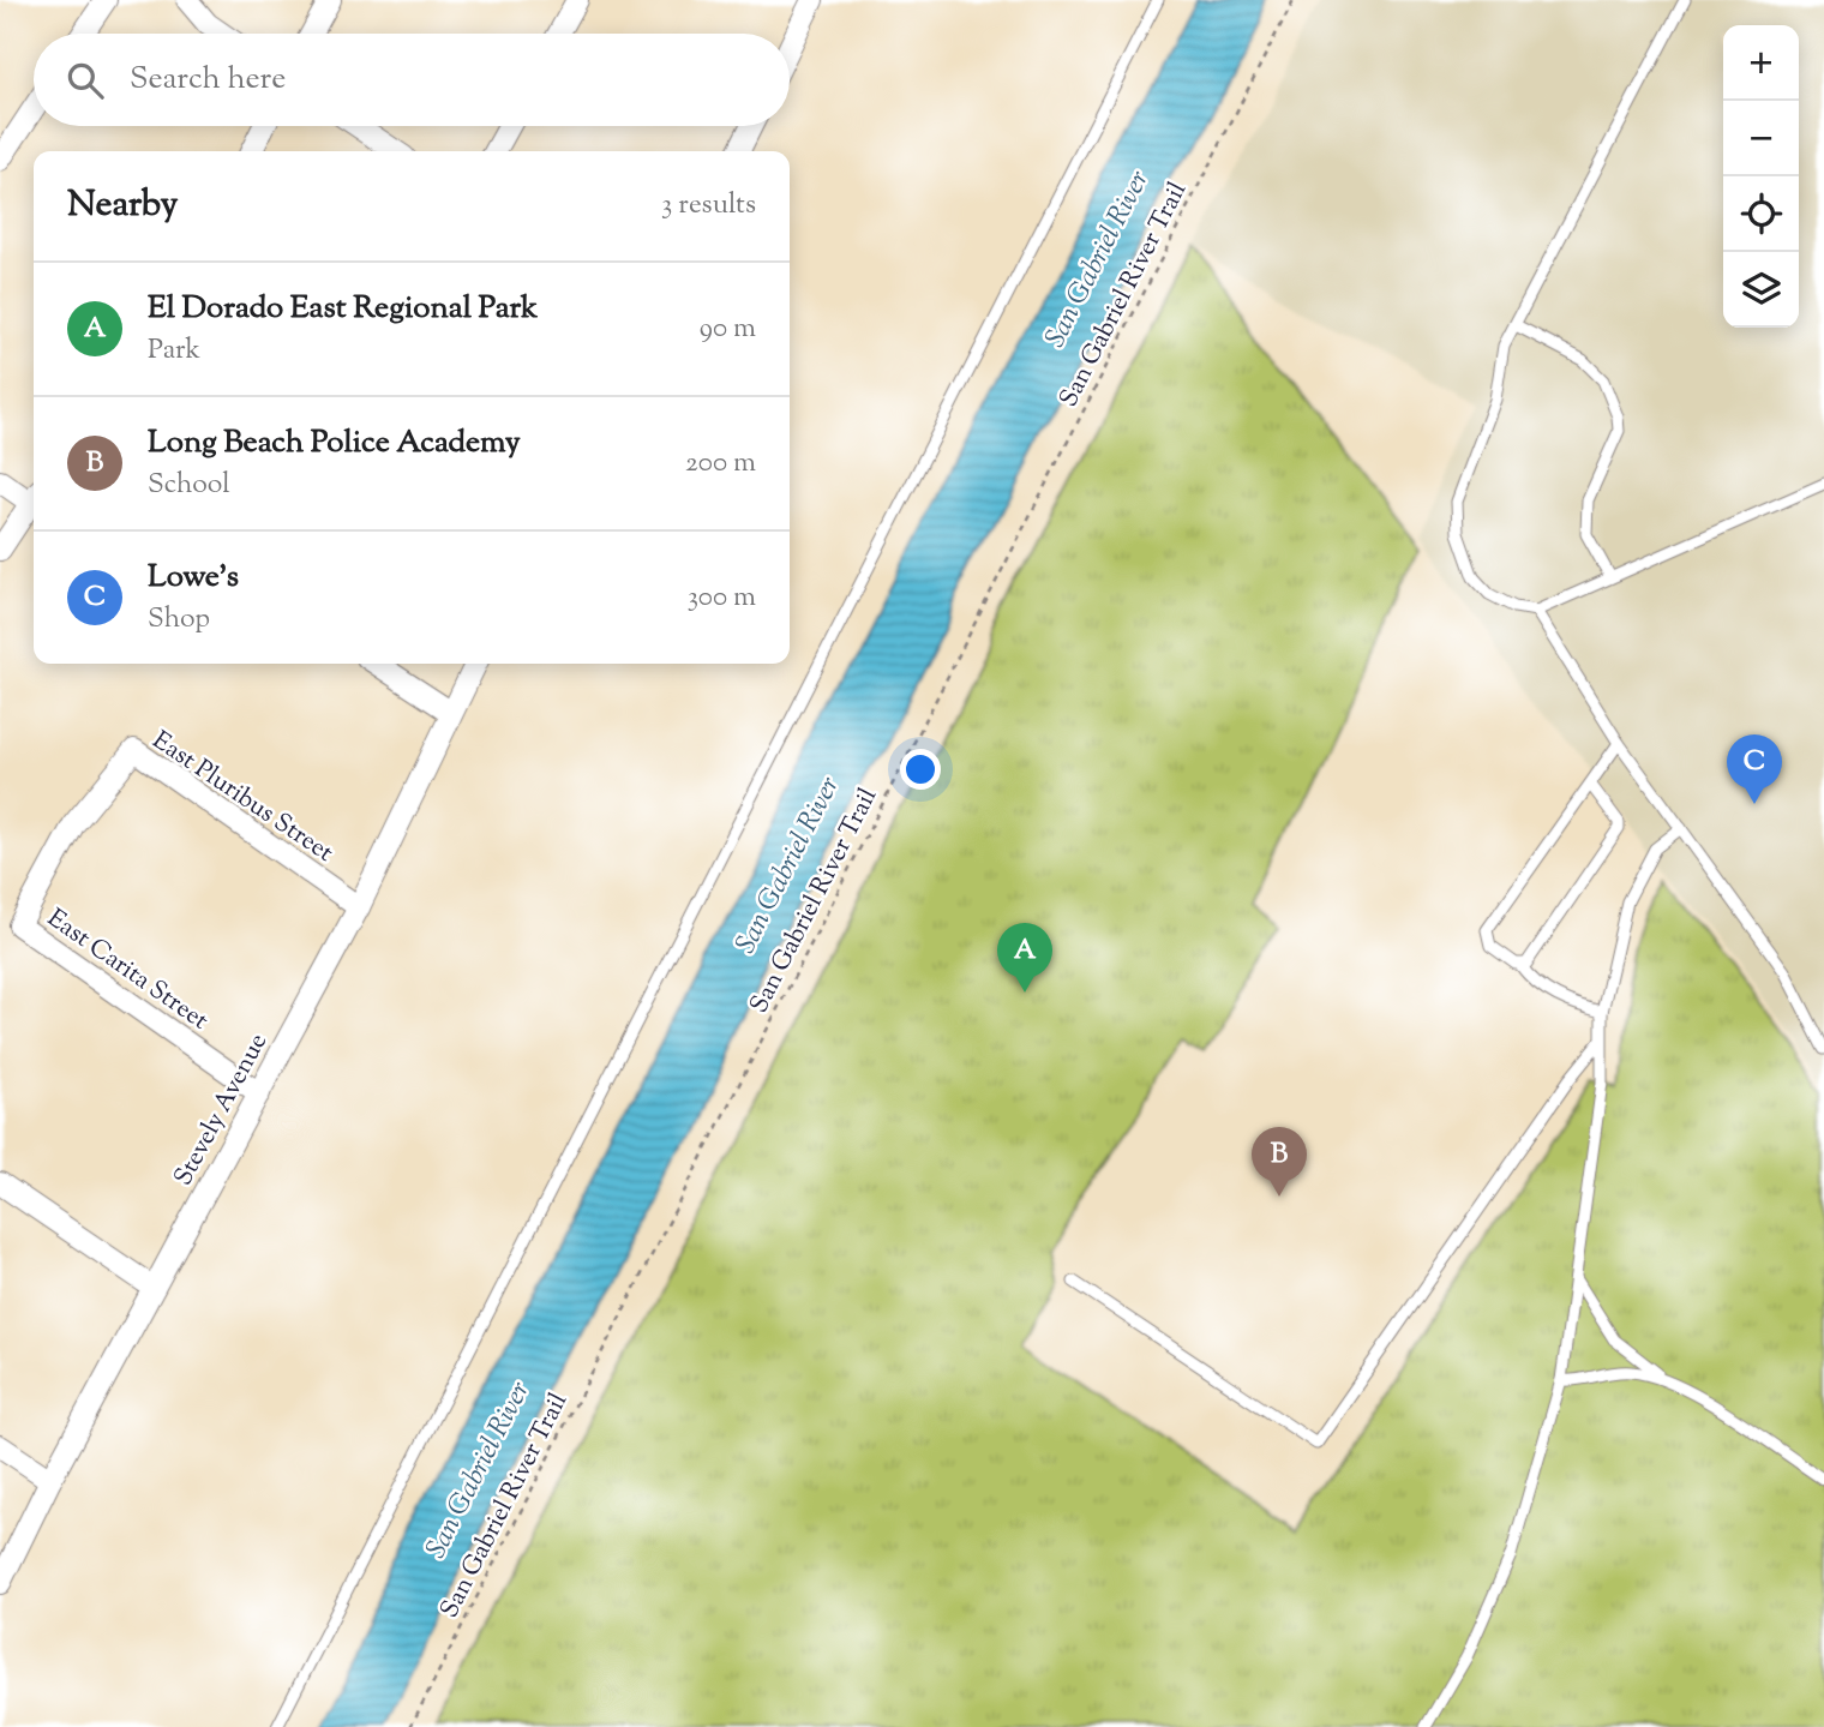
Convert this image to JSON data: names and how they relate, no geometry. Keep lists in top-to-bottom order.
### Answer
{
  "streets": {
    "street": ["East Pluribus Street", "East Carita Street", "Stevely Avenue"],
    "path": ["San Gabriel River Trail"]
  },
  "crossings": [
    ["East Pluribus Street", "East Carita Street"],
    ["East Pluribus Street", "Stevely Avenue"],
    ["East Carita Street", "Stevely Avenue"]
  ],
  "water": ["San Gabriel River"],
  "page": {
    "map_buttons": ["+", "−"],
    "search": "Search here",
    "heading": ["Nearby", "3 results"],
    "list": [
      {
        "mark": "A",
        "name": "El Dorado East Regional Park",
        "note": "Park",
        "value": "90 m"
      },
      {
        "mark": "B",
        "name": "Long Beach Police Academy",
        "note": "School",
        "value": "200 m"
      },
      {
        "mark": "C",
        "name": "Lowe's",
        "note": "Shop",
        "value": "300 m"
      }
    ],
    "pins": ["C", "A", "B"]
  }
}
